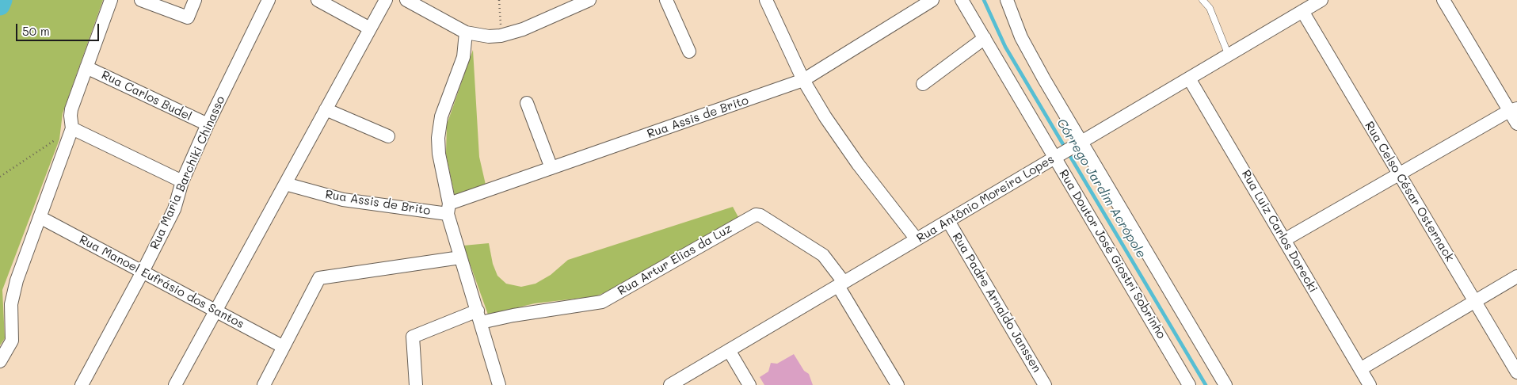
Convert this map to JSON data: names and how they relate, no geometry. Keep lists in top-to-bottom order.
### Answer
{
  "streets": {
    "street": [
      "Rua Carlos Budel",
      "Rua Assis de Brito",
      "Rua Maria Barchiki Chinasso",
      "Rua Celso César Osternack",
      "Rua Antônio Moreira Lopes",
      "Rua Luiz Carlos Dorecki",
      "Rua Doutor José Giostri Sobrinho",
      "Rua Artur Elias da Luz",
      "Rua Manoel Eufrásio dos Santos",
      "Rua Padre Arnaldo Janssen"
    ]
  },
  "crossings": [
    ["Rua Carlos Budel", "Rua Maria Barchiki Chinasso"],
    ["Rua Maria Barchiki Chinasso", "Rua Manoel Eufrásio dos Santos"],
    ["Rua Celso César Osternack", "Rua Antônio Moreira Lopes"],
    ["Rua Antônio Moreira Lopes", "Rua Luiz Carlos Dorecki"],
    ["Rua Antônio Moreira Lopes", "Rua Doutor José Giostri Sobrinho"],
    ["Rua Antônio Moreira Lopes", "Rua Artur Elias da Luz"],
    ["Rua Antônio Moreira Lopes", "Rua Padre Arnaldo Janssen"]
  ],
  "water": ["Córrego Jardim Acrópole"],
  "scale_bar": "50 m"
}
